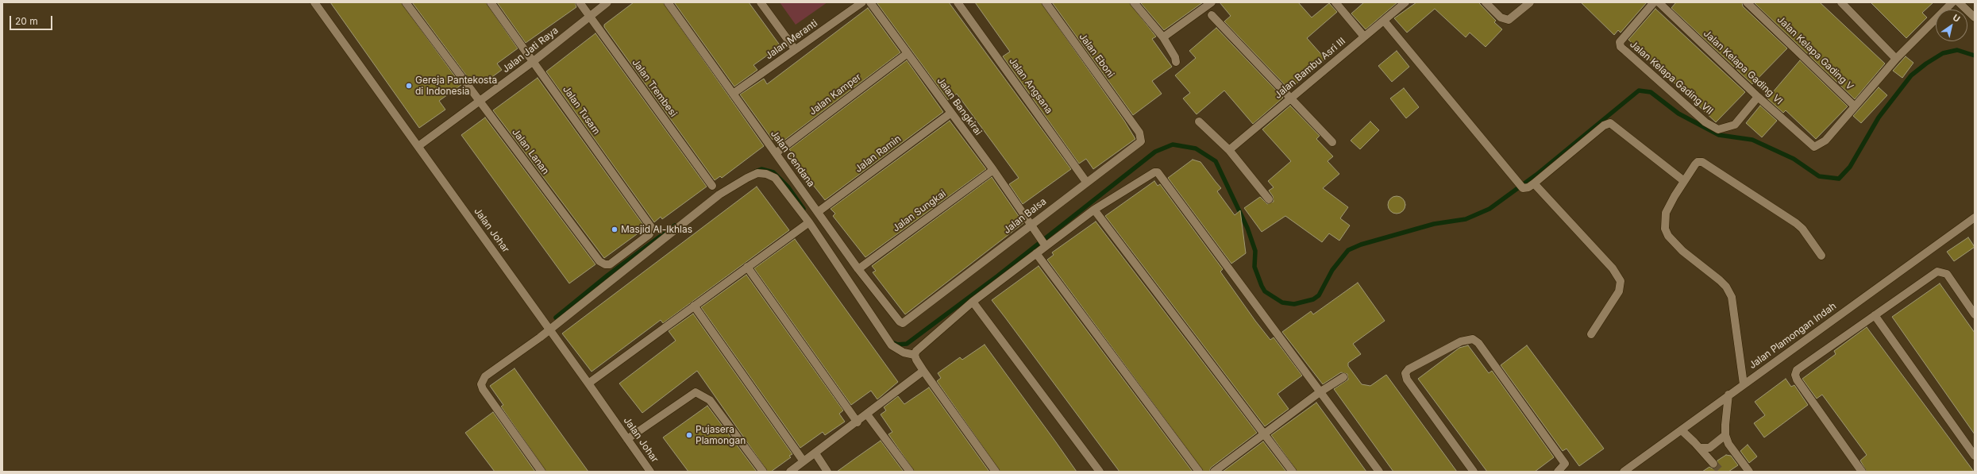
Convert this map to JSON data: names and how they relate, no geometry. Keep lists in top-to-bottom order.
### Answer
{
  "streets": {
    "street": [
      "Jalan Meranti",
      "Jalan Jati Raya",
      "Jalan Kelapa Gading V",
      "Jalan Eboni",
      "Jalan Kelapa Gading VI",
      "Jalan Bambu Asri III",
      "Jalan Kelapa Gading VII",
      "Jalan Angsana",
      "Jalan Trembesi",
      "Jalan Kamper",
      "Jalan Bangkirai",
      "Jalan Tusam",
      "Jalan Lanan",
      "Jalan Ramin",
      "Jalan Cendana",
      "Jalan Sungkai",
      "Jalan Balsa",
      "Jalan Johar",
      "Jalan Plamongan Indah"
    ]
  },
  "crossings": [
    ["Jalan Meranti", "Jalan Cendana"],
    ["Jalan Jati Raya", "Jalan Trembesi"],
    ["Jalan Jati Raya", "Jalan Tusam"],
    ["Jalan Jati Raya", "Jalan Lanan"],
    ["Jalan Jati Raya", "Jalan Johar"],
    ["Jalan Kelapa Gading V", "Jalan Kelapa Gading VI"],
    ["Jalan Eboni", "Jalan Balsa"],
    ["Jalan Kelapa Gading VI", "Jalan Kelapa Gading VII"],
    ["Jalan Angsana", "Jalan Balsa"],
    ["Jalan Kamper", "Jalan Bangkirai"],
    ["Jalan Kamper", "Jalan Cendana"],
    ["Jalan Bangkirai", "Jalan Ramin"],
    ["Jalan Bangkirai", "Jalan Sungkai"],
    ["Jalan Bangkirai", "Jalan Balsa"],
    ["Jalan Tusam", "Jalan Lanan"],
    ["Jalan Ramin", "Jalan Cendana"],
    ["Jalan Cendana", "Jalan Sungkai"],
    ["Jalan Cendana", "Jalan Balsa"]
  ],
  "places": ["Gereja Pantekosta di Indonesia", "Masjid Al-Ikhlas", "Pujasera Plamongan"],
  "scale_bar": "20 m",
  "north": "top right"
}
